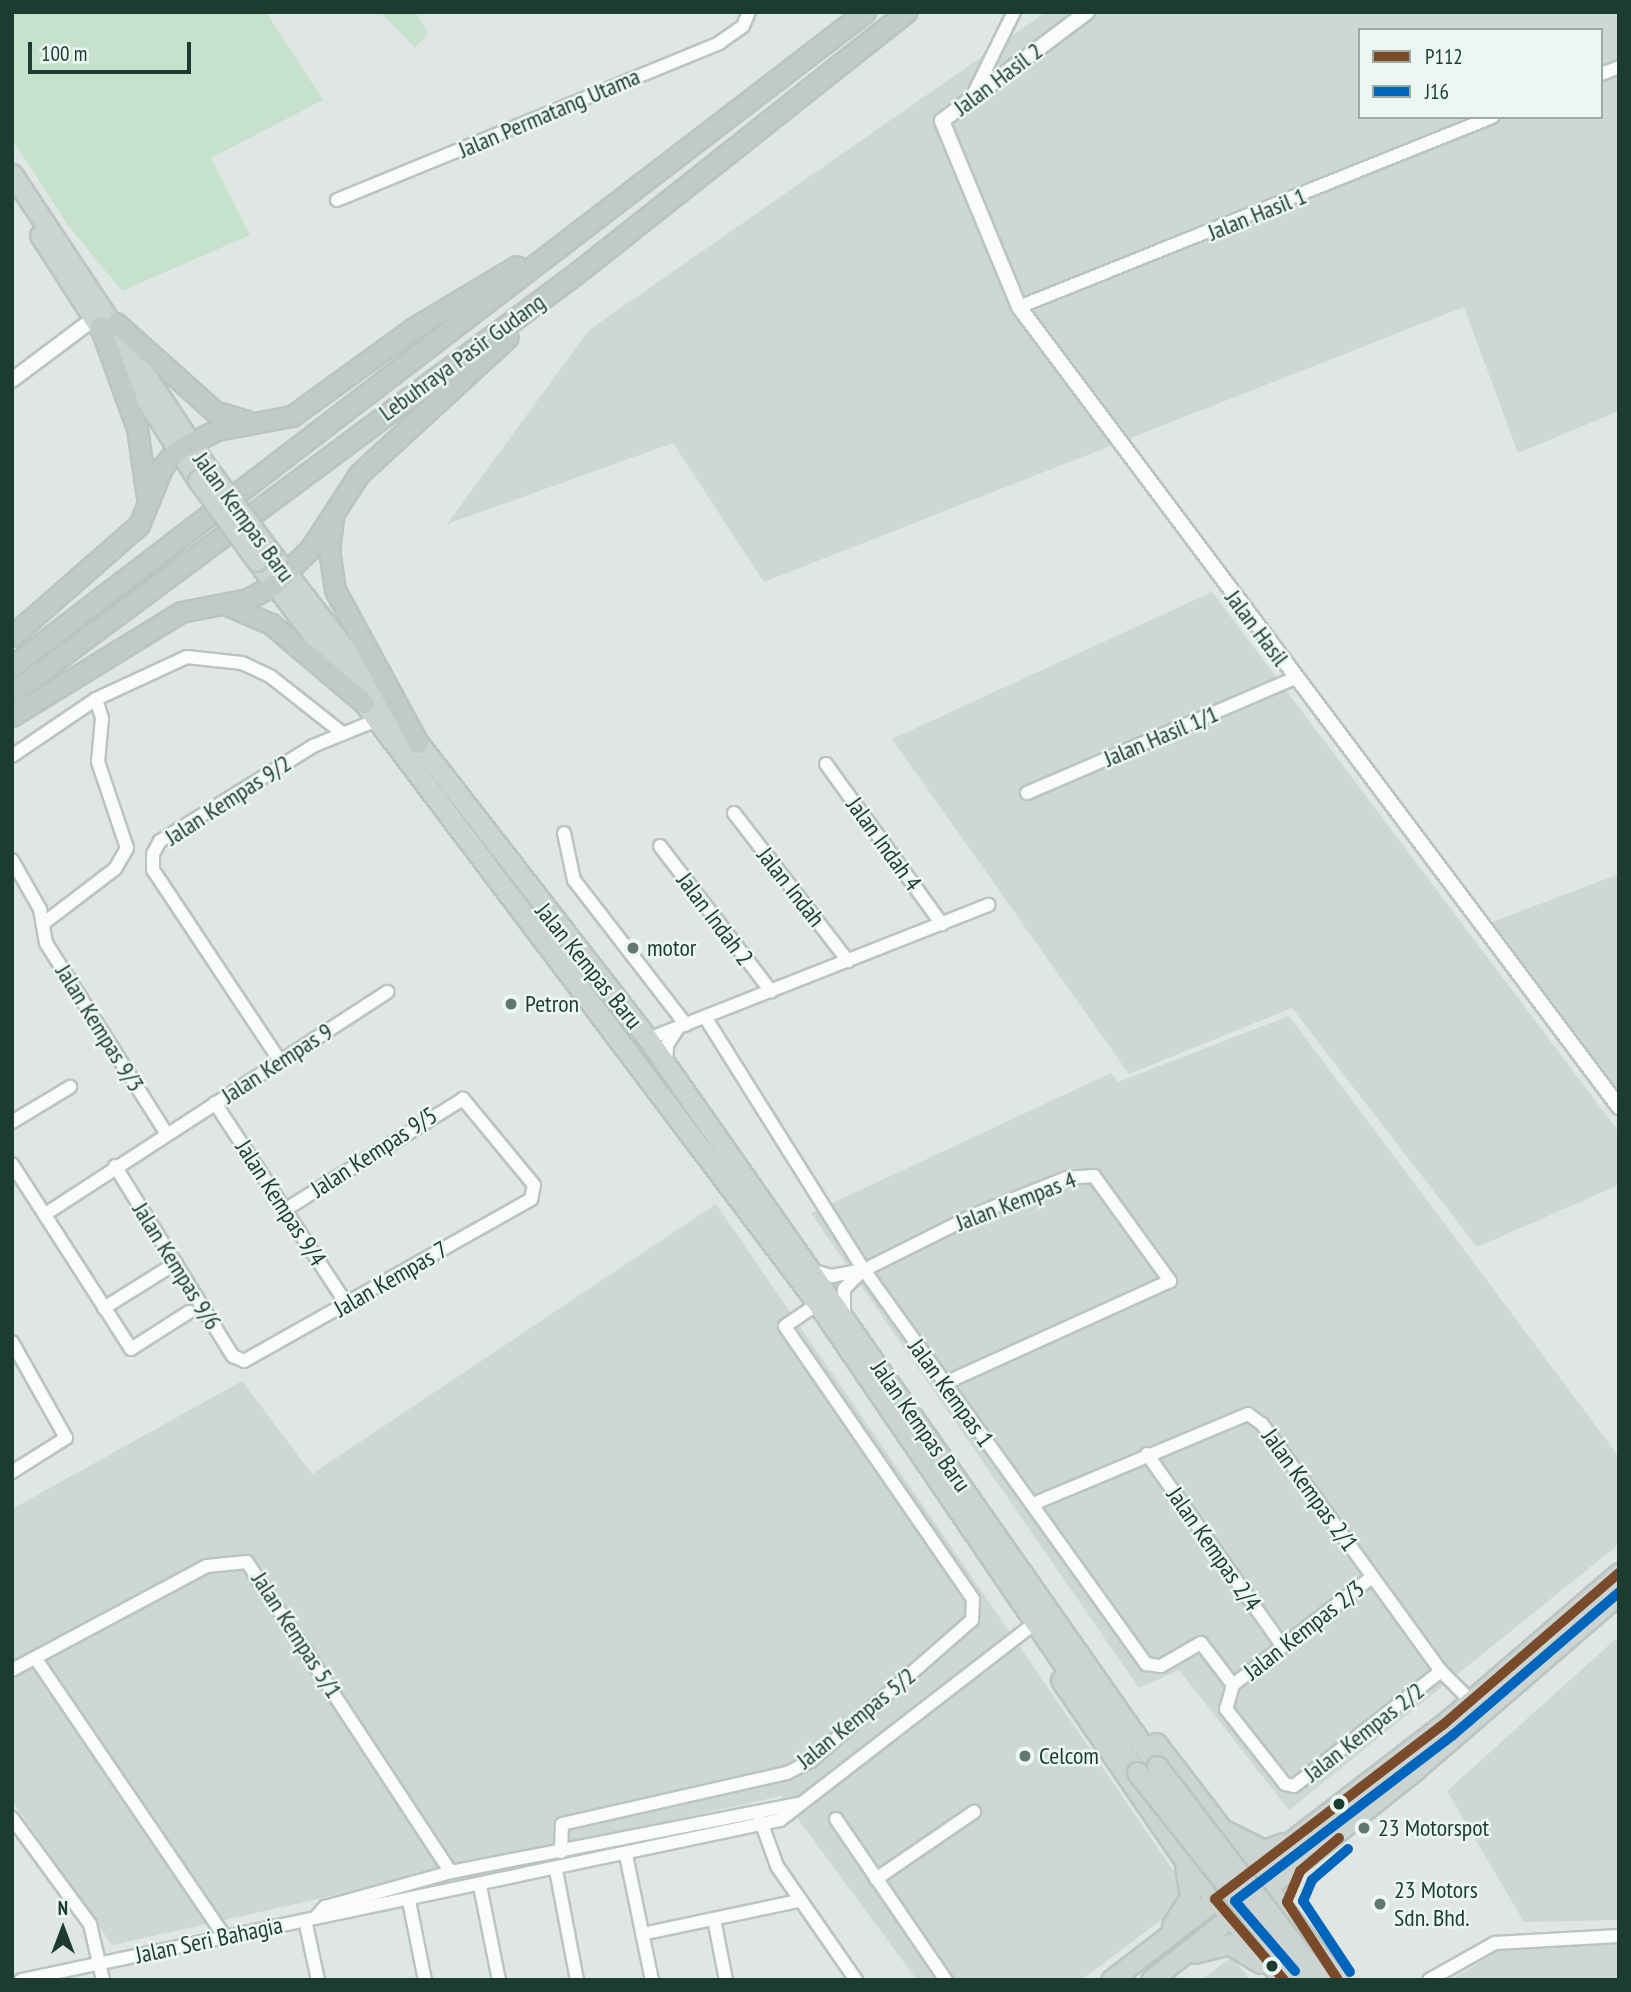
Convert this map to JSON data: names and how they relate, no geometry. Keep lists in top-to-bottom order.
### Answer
{
  "streets": {
    "highway": ["Lebuhraya Pasir Gudang"],
    "main road": ["Jalan Kempas Baru"],
    "street": [
      "Jalan Hasil 2",
      "Jalan Permatang Utama",
      "Jalan Hasil 1",
      "Jalan Hasil",
      "Jalan Hasil 1/1",
      "Jalan Kempas 9/2",
      "Jalan Indah 4",
      "Jalan Indah",
      "Jalan Indah 2",
      "Jalan Kempas 9/3",
      "Jalan Kempas 9",
      "Jalan Kempas 9/5",
      "Jalan Kempas 4",
      "Jalan Kempas 9/4",
      "Jalan Kempas 9/6",
      "Jalan Kempas 7",
      "Jalan Kempas 1",
      "Jalan Kempas 2/1",
      "Jalan Kempas 2/4",
      "Jalan Kempas 2/3",
      "Jalan Kempas 5/1",
      "Jalan Kempas 5/2",
      "Jalan Kempas 2/2",
      "Jalan Seri Bahagia"
    ]
  },
  "crossings": [
    ["Jalan Hasil 2", "Jalan Hasil"],
    ["Jalan Hasil 1", "Jalan Hasil"],
    ["Jalan Kempas Baru", "Jalan Kempas 9/2"],
    ["Jalan Kempas Baru", "Jalan Kempas 5/2"],
    ["Jalan Hasil", "Jalan Hasil 1/1"],
    ["Jalan Kempas 9/2", "Jalan Kempas 9"],
    ["Jalan Kempas 9/3", "Jalan Kempas 9"],
    ["Jalan Kempas 9", "Jalan Kempas 9/4"],
    ["Jalan Kempas 9", "Jalan Kempas 9/6"],
    ["Jalan Kempas 9/5", "Jalan Kempas 9/4"],
    ["Jalan Kempas 9/5", "Jalan Kempas 7"],
    ["Jalan Kempas 4", "Jalan Kempas 1"],
    ["Jalan Kempas 9/4", "Jalan Kempas 7"],
    ["Jalan Kempas 9/6", "Jalan Kempas 7"],
    ["Jalan Kempas 1", "Jalan Kempas 2/1"],
    ["Jalan Kempas 1", "Jalan Kempas 2/3"],
    ["Jalan Kempas 2/1", "Jalan Kempas 2/4"],
    ["Jalan Kempas 2/1", "Jalan Kempas 2/3"],
    ["Jalan Kempas 2/1", "Jalan Kempas 2/2"],
    ["Jalan Kempas 2/4", "Jalan Kempas 2/3"],
    ["Jalan Kempas 2/3", "Jalan Kempas 2/2"]
  ],
  "places": [
    "motor",
    "Petron",
    "Celcom",
    "23 Motorspot",
    "23 Motors Sdn. Bhd."
  ],
  "lines": ["transit line P112", "transit line J16"],
  "legend": ["P112", "J16"],
  "scale_bar": "100 m",
  "north": "top"
}
